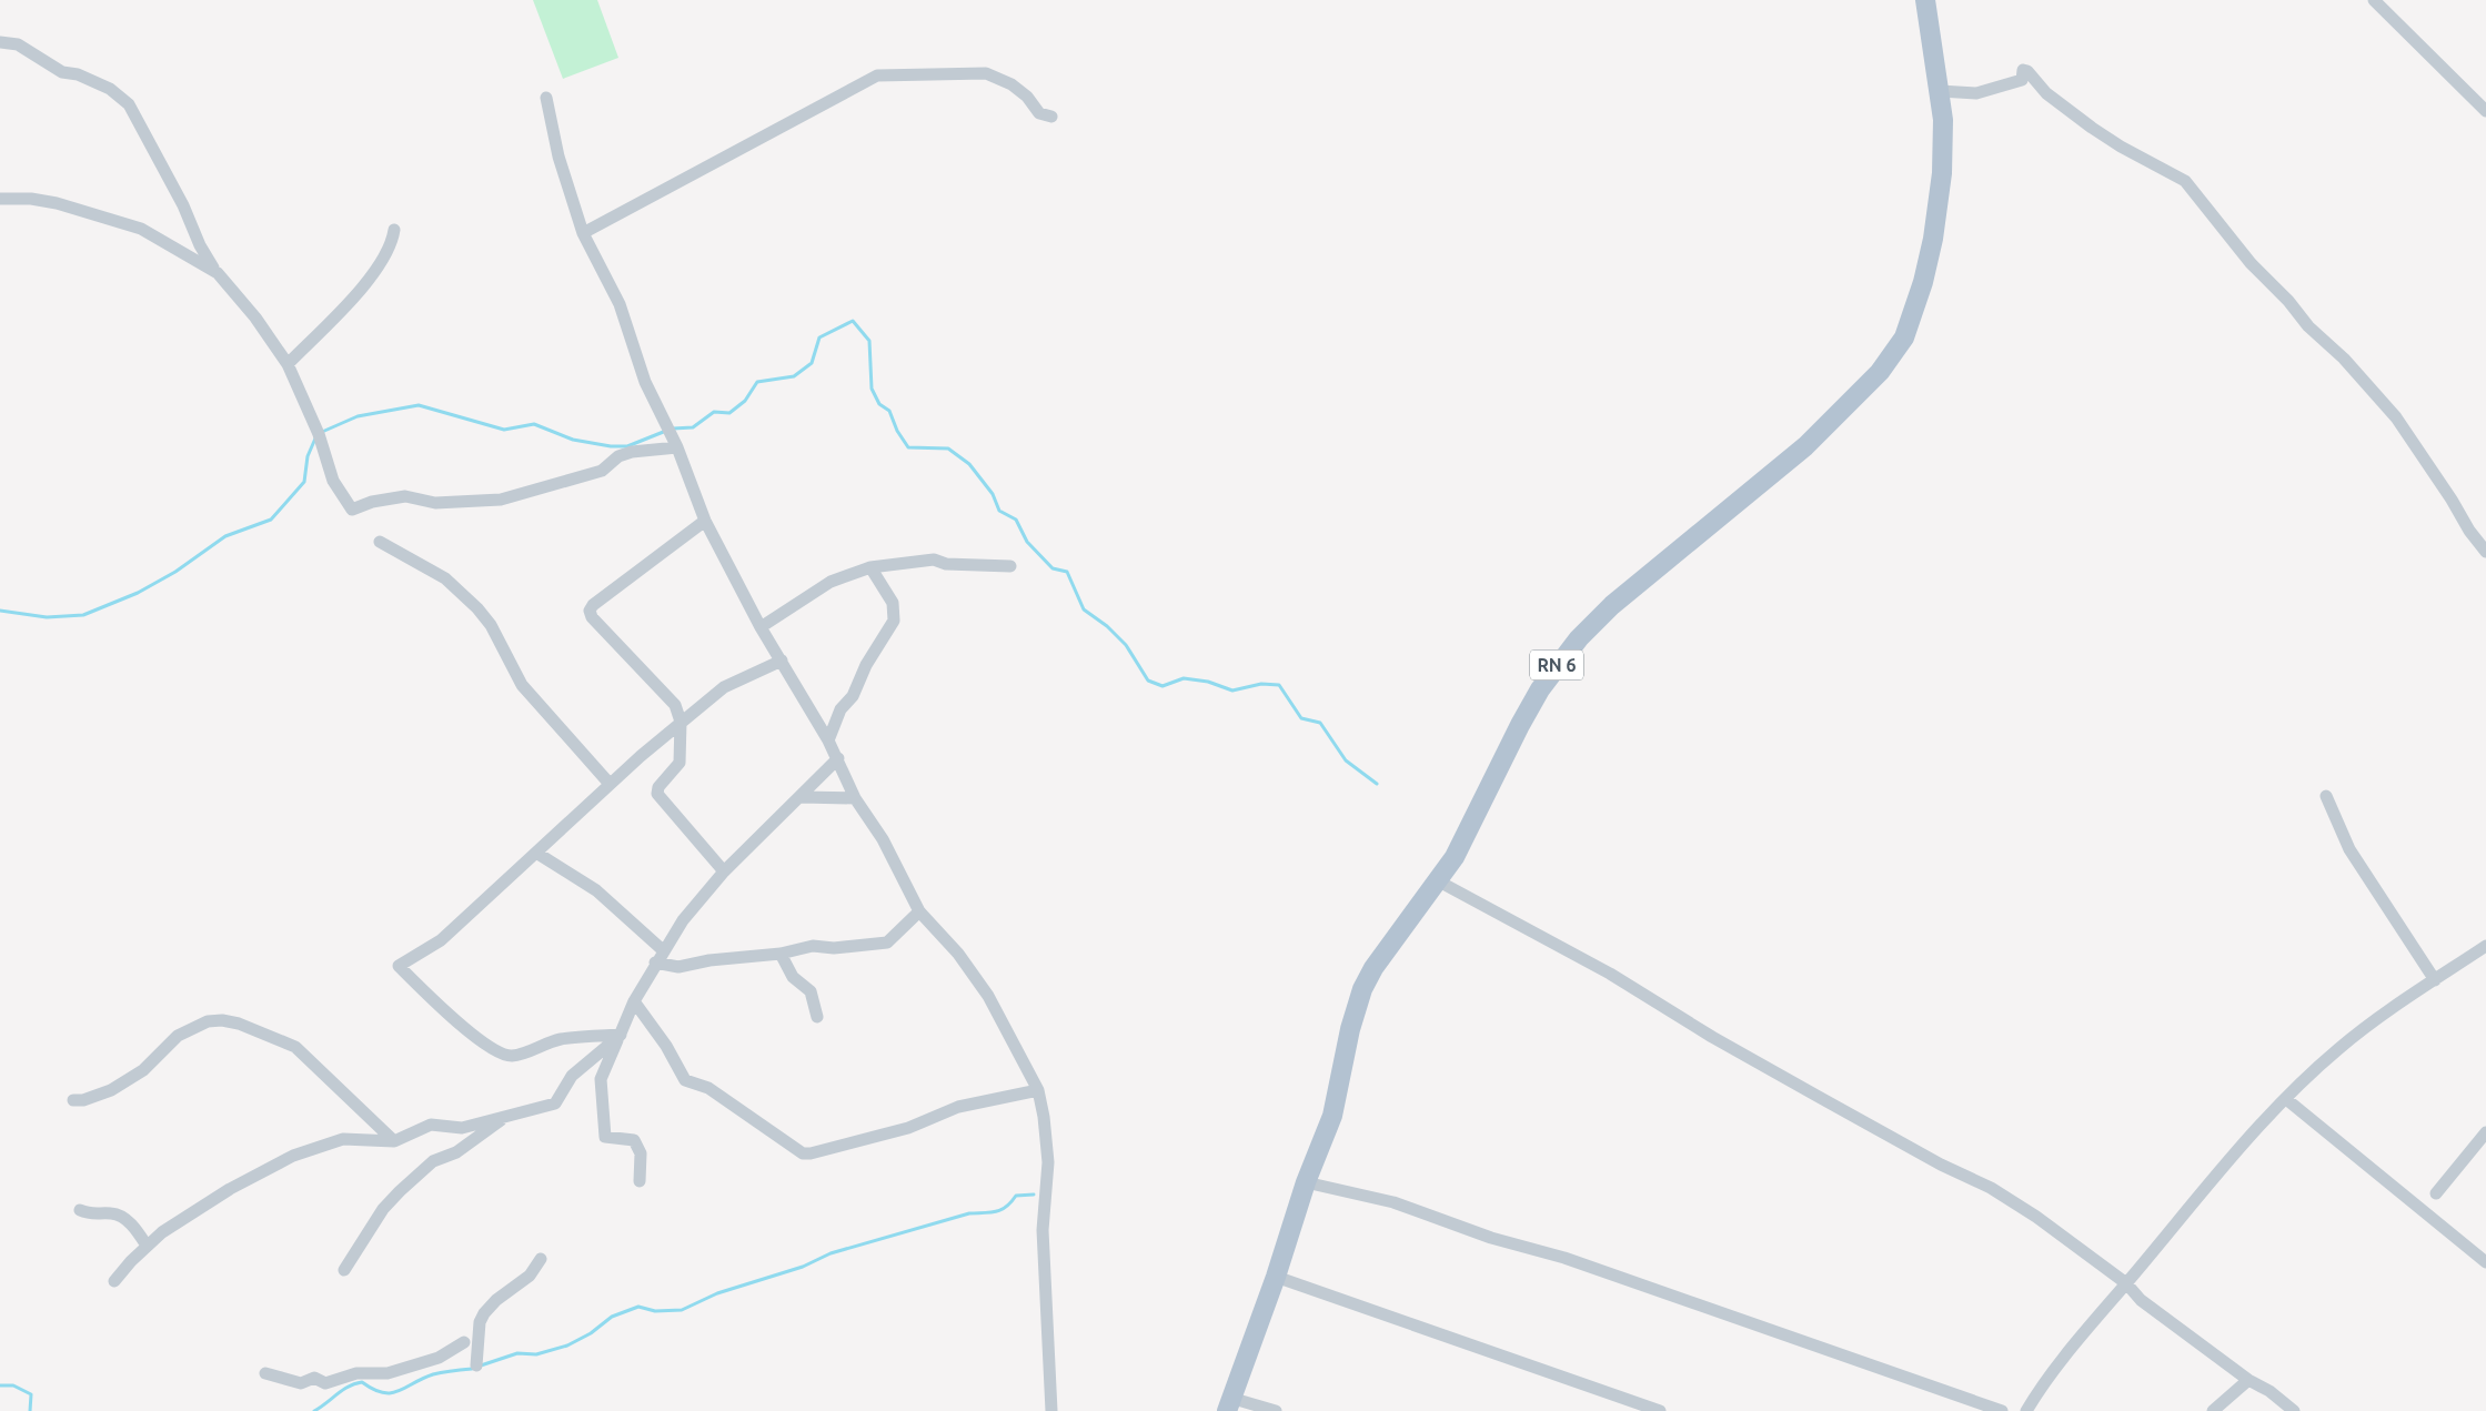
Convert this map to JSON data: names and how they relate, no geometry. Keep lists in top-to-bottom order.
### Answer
{
  "streets": {
    "main road": ["RN 6"]
  }
}
